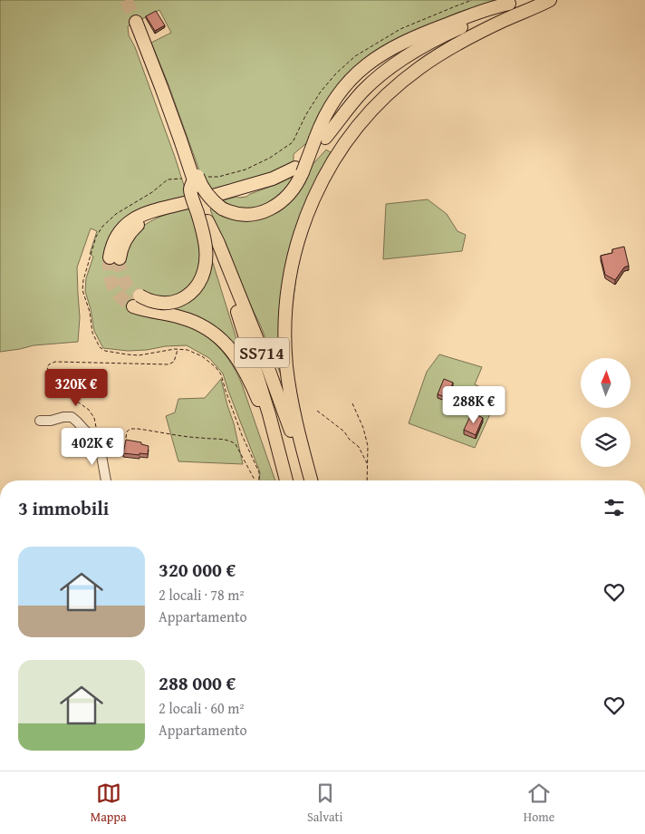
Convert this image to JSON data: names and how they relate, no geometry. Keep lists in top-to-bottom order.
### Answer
{
  "streets": {
    "highway": ["SS714"]
  },
  "north": "top",
  "page": {
    "price": ["320K €", "288K €", "402K €"],
    "heading": "3 immobili",
    "list": [
      {
        "name": "320 000 €",
        "note": "2 locali · 78 m² · Appartamento"
      },
      {
        "name": "288 000 €",
        "note": "2 locali · 60 m² · Appartamento"
      }
    ],
    "tabs": ["Mappa", "Salvati", "Home"]
  }
}
